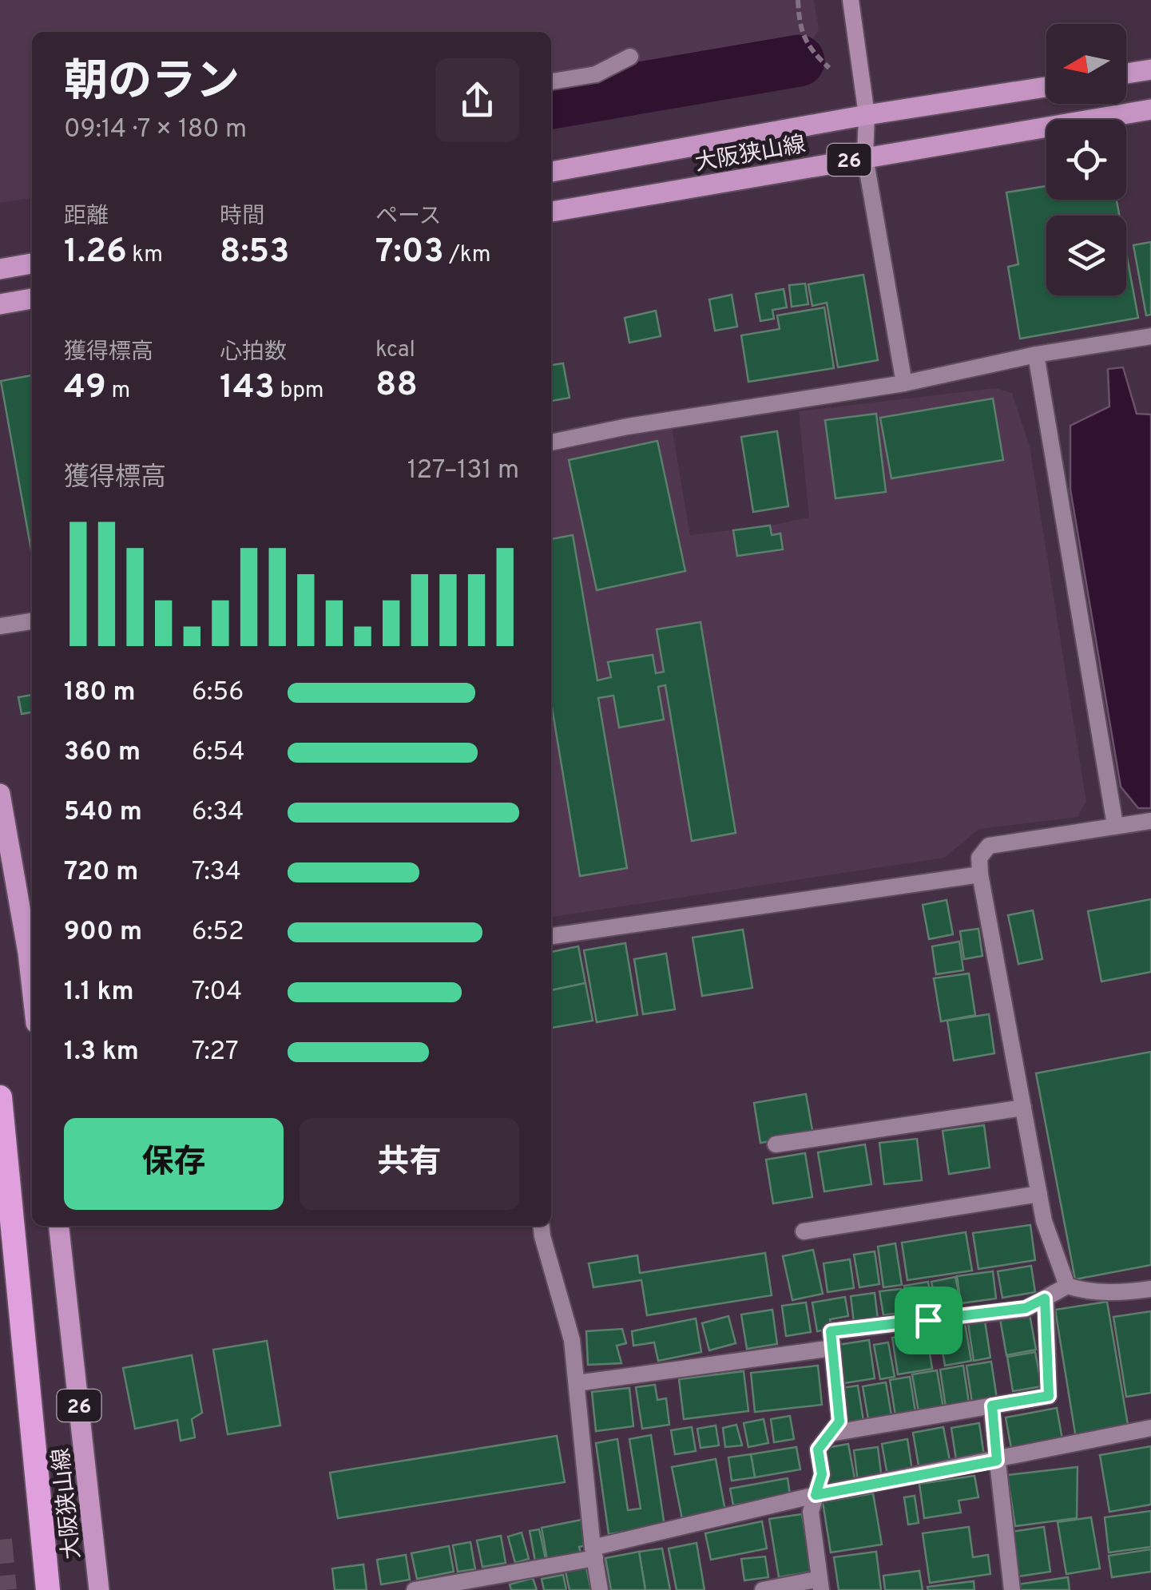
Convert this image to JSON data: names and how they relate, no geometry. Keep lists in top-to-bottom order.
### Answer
{
  "streets": {
    "main road": ["大阪狭山線", "26"]
  },
  "north": "left",
  "page": {
    "heading": ["朝のラン", "09:14 · 7 × 180 m"],
    "stats": [
      ["距離", "1.26 km"],
      ["時間", "8:53"],
      ["ペース", "7:03 /km"],
      ["獲得標高", "49 m"],
      ["心拍数", "143 bpm"],
      ["kcal", "88"]
    ],
    "chart": ["獲得標高", "127–131 m"],
    "list": [
      {
        "name": "180 m",
        "note": "6:56"
      },
      {
        "name": "360 m",
        "note": "6:54"
      },
      {
        "name": "540 m",
        "note": "6:34"
      },
      {
        "name": "720 m",
        "note": "7:34"
      },
      {
        "name": "900 m",
        "note": "6:52"
      },
      {
        "name": "1.1 km",
        "note": "7:04"
      },
      {
        "name": "1.3 km",
        "note": "7:27"
      }
    ],
    "buttons": ["保存", "共有"]
  }
}
